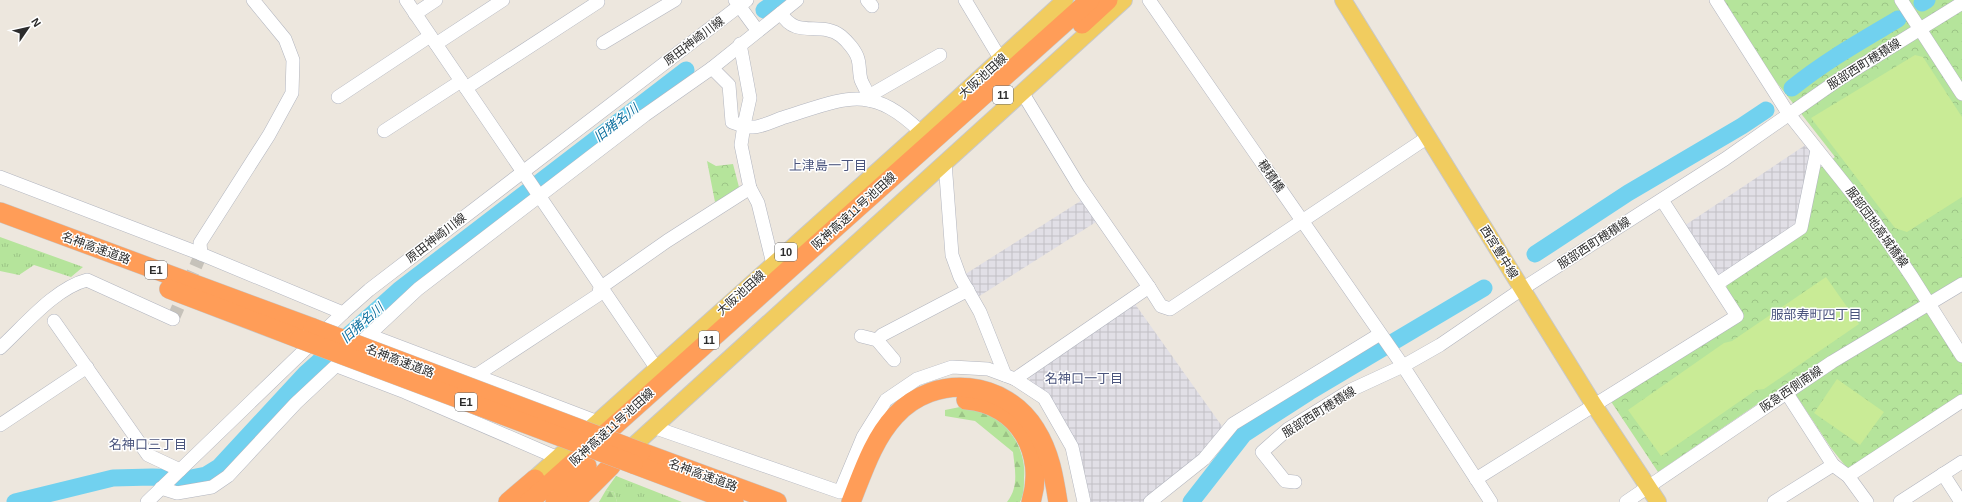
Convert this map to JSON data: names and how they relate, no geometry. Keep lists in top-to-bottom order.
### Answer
{
  "streets": {
    "highway": [
      "11",
      "阪神高速11号池田線",
      "名神高速道路",
      "E1"
    ],
    "main road": ["大阪池田線", "10", "西宮豊中線"],
    "street": [
      "原田神崎川線",
      "服部西町穂積線",
      "穂積橋",
      "服部団地高城橋線",
      "阪急西側南線"
    ]
  },
  "crossings": [
    ["服部西町穂積線", "穂積橋"],
    ["服部西町穂積線", "服部団地高城橋線"],
    ["服部西町穂積線", "西宮豊中線"],
    ["服部団地高城橋線", "阪急西側南線"],
    ["西宮豊中線", "阪急西側南線"]
  ],
  "districts": [
    "上津島一丁目",
    "服部寿町四丁目",
    "名神口一丁目",
    "名神口三丁目"
  ],
  "water": ["旧猪名川"],
  "north": "top right"
}
